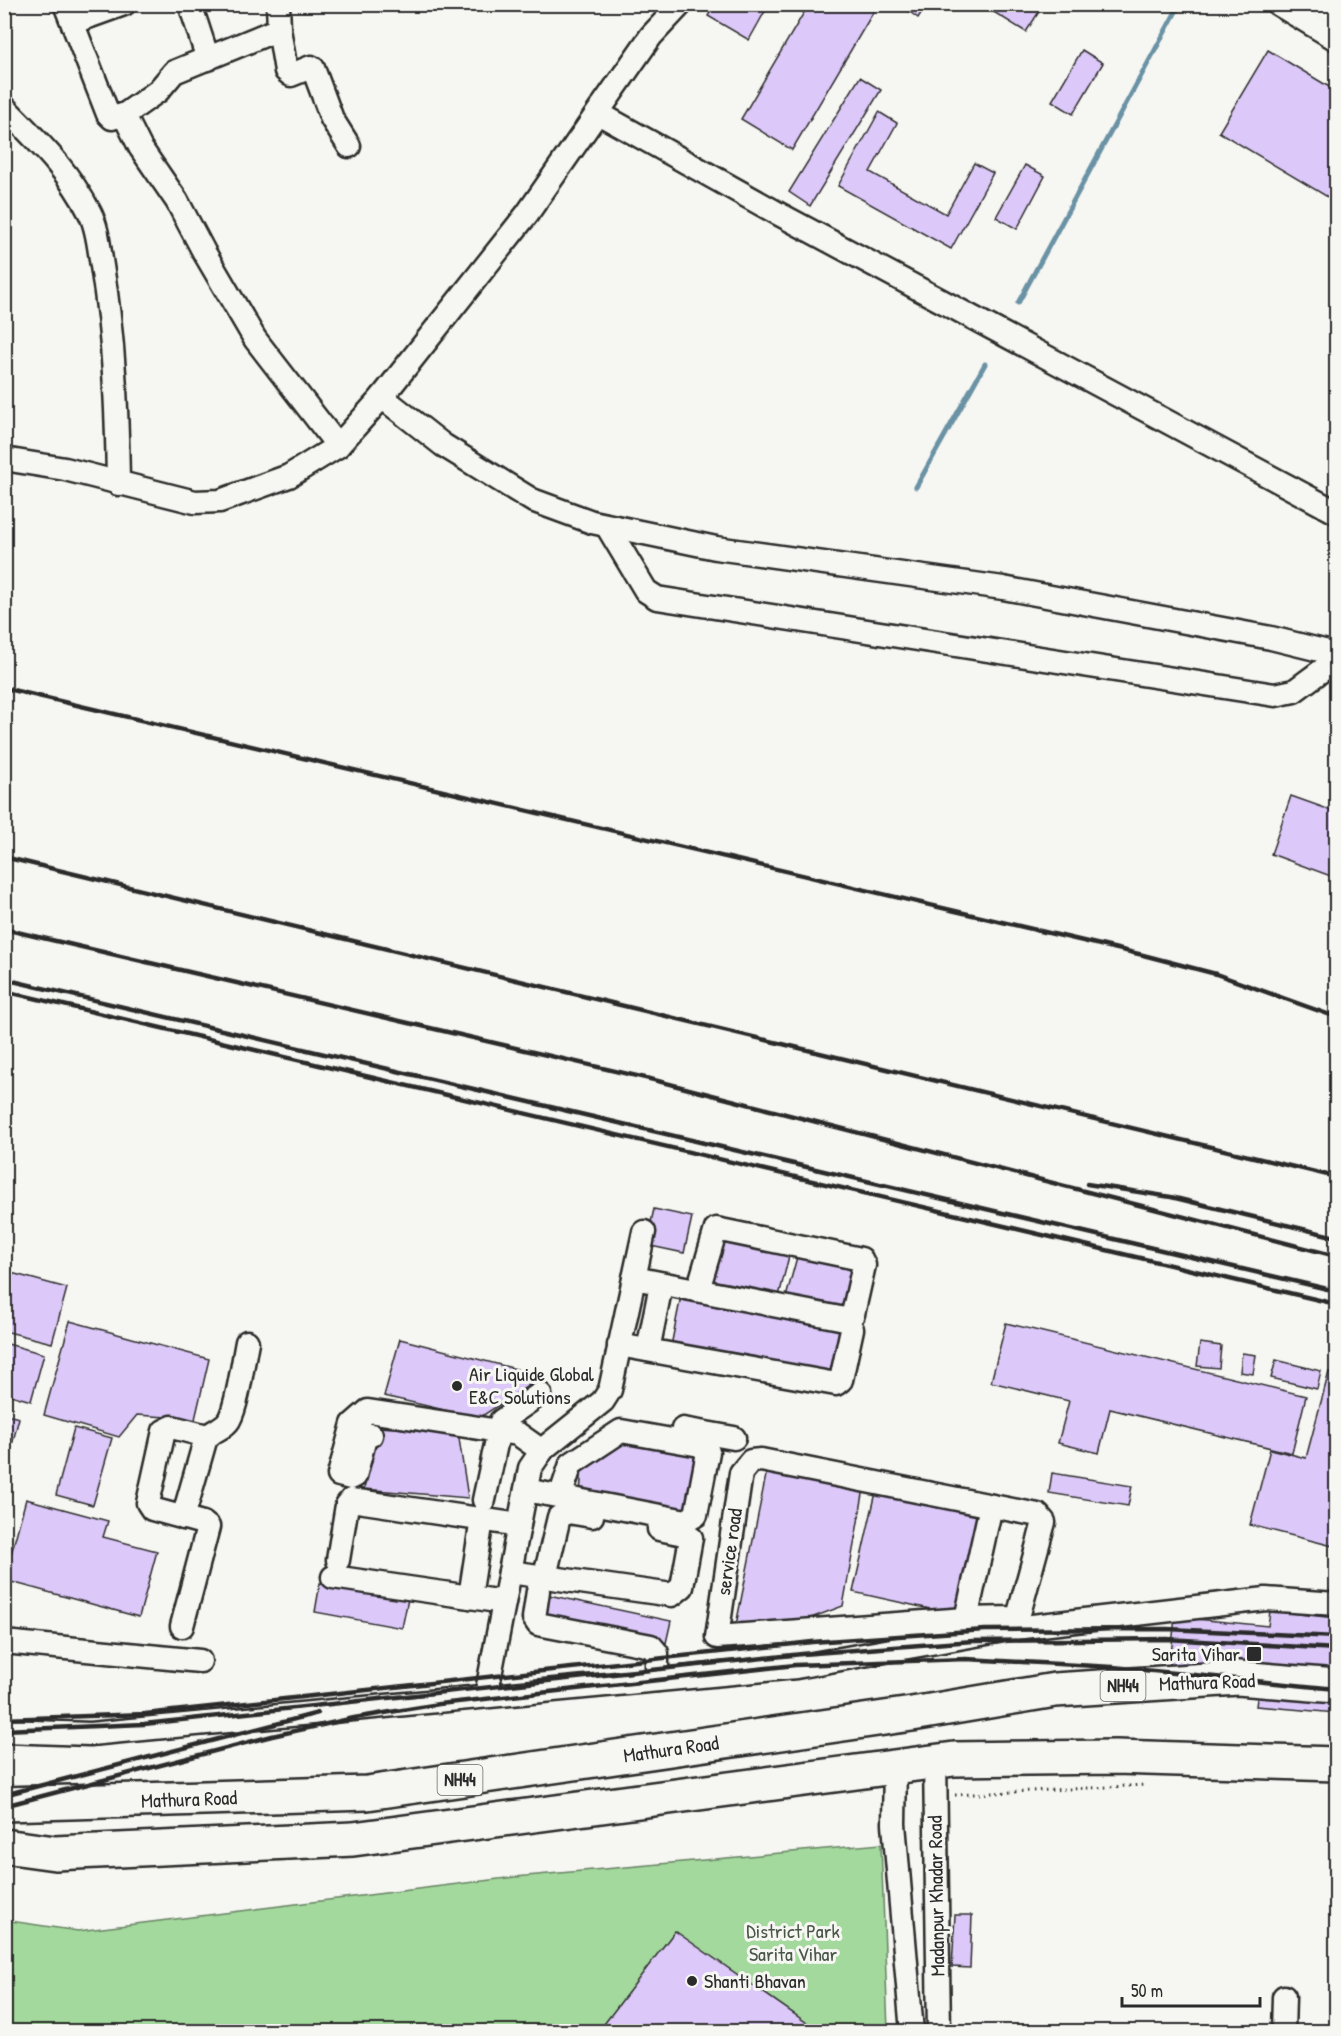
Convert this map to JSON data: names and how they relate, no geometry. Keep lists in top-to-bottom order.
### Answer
{
  "streets": {
    "highway": ["Mathura Road", "NH44"],
    "street": ["service road", "Madanpur Khadar Road"]
  },
  "crossings": [
    ["NH44", "Madanpur Khadar Road"]
  ],
  "parks": ["District Park Sarita Vihar"],
  "places": {
    "other": ["Air Liquide Global E&C Solutions", "Shanti Bhavan"],
    "transit": ["Sarita Vihar"]
  },
  "scale_bar": "50 m"
}
